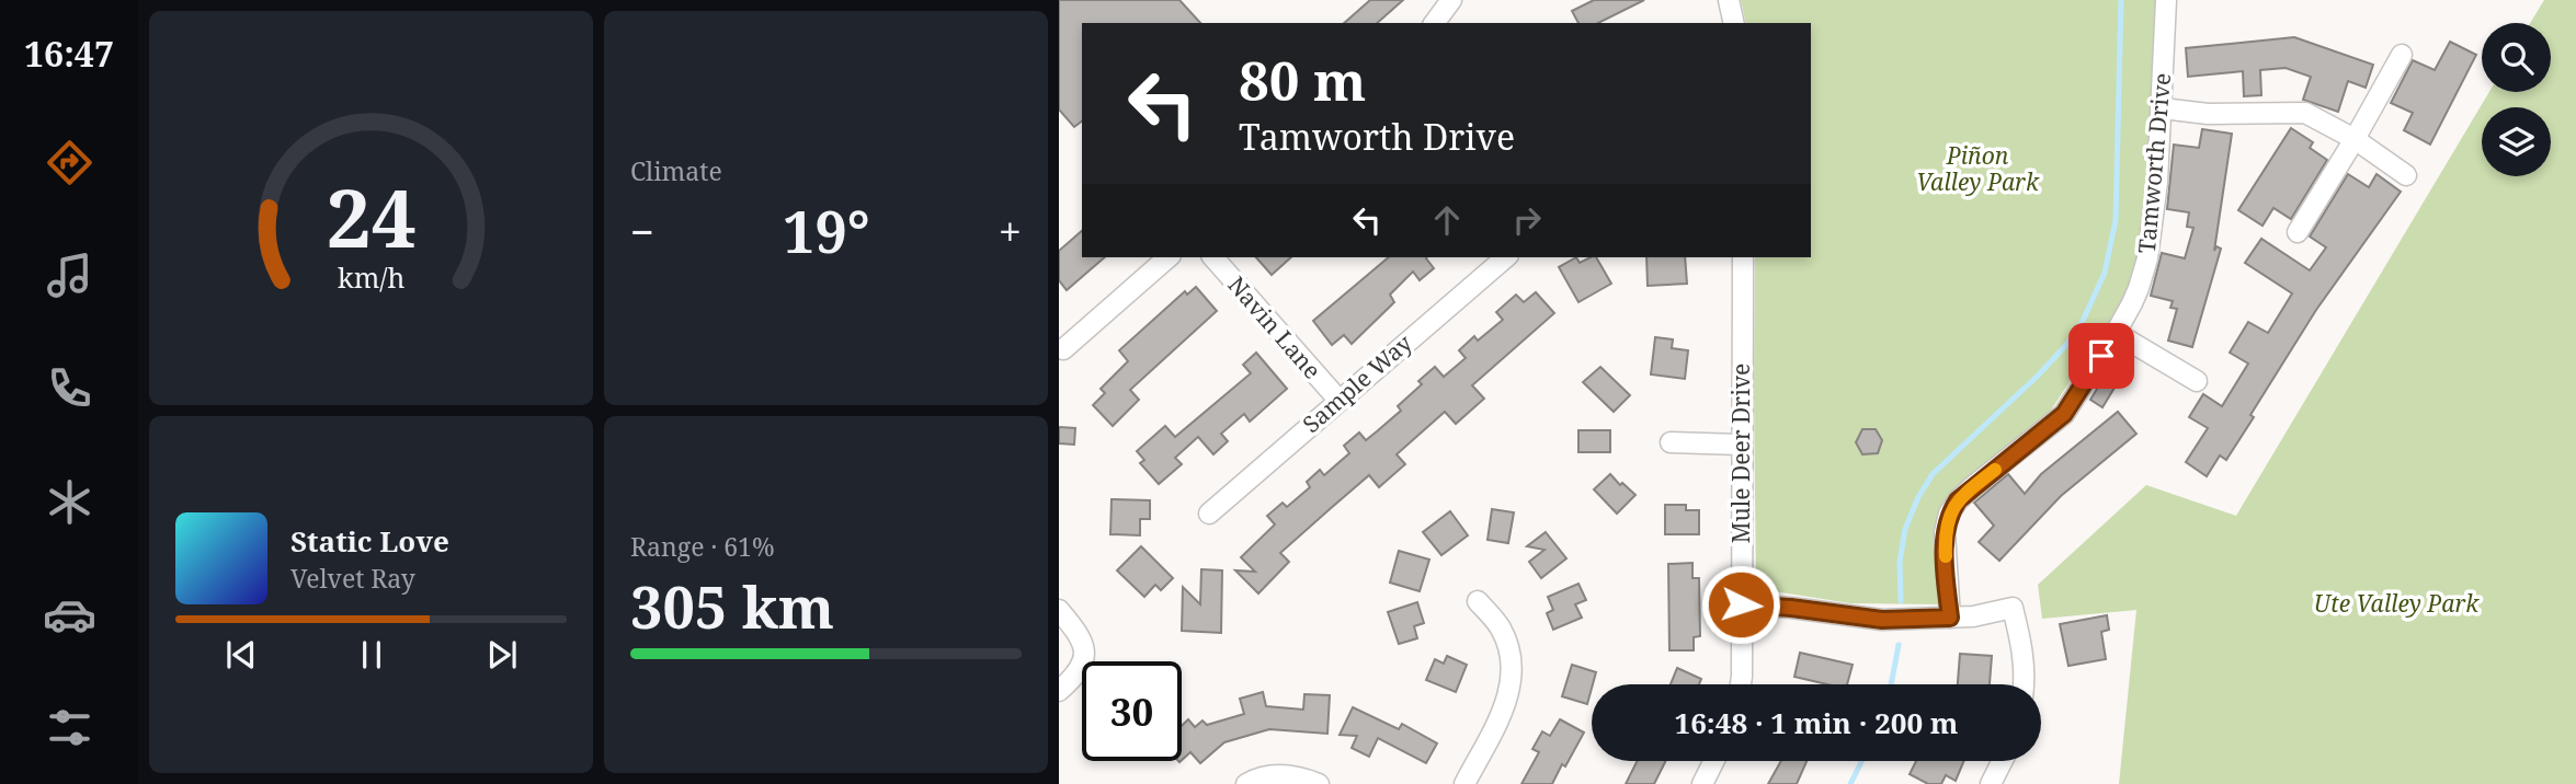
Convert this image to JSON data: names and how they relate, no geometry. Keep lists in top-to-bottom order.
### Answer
{
  "streets": {
    "street": [
      "Tamworth Drive",
      "Navin Lane",
      "Sample Way",
      "Mule Deer Drive"
    ]
  },
  "crossings": [
    ["Navin Lane", "Sample Way"]
  ],
  "parks": ["Piñon Valley Park", "Ute Valley Park"],
  "page": {
    "tabs": "16:47",
    "tile": [
      "Climate",
      ["Range · 61%", "305 km"]
    ],
    "turn": ["80 m", "Tamworth Drive"],
    "heat": ["−", "19°", "+"],
    "song": ["Static Love", "Velvet Ray"],
    "limit": "30",
    "trip": "16:48 · 1 min · 200 m",
    "gauge": ["24", "km/h"]
  }
}
